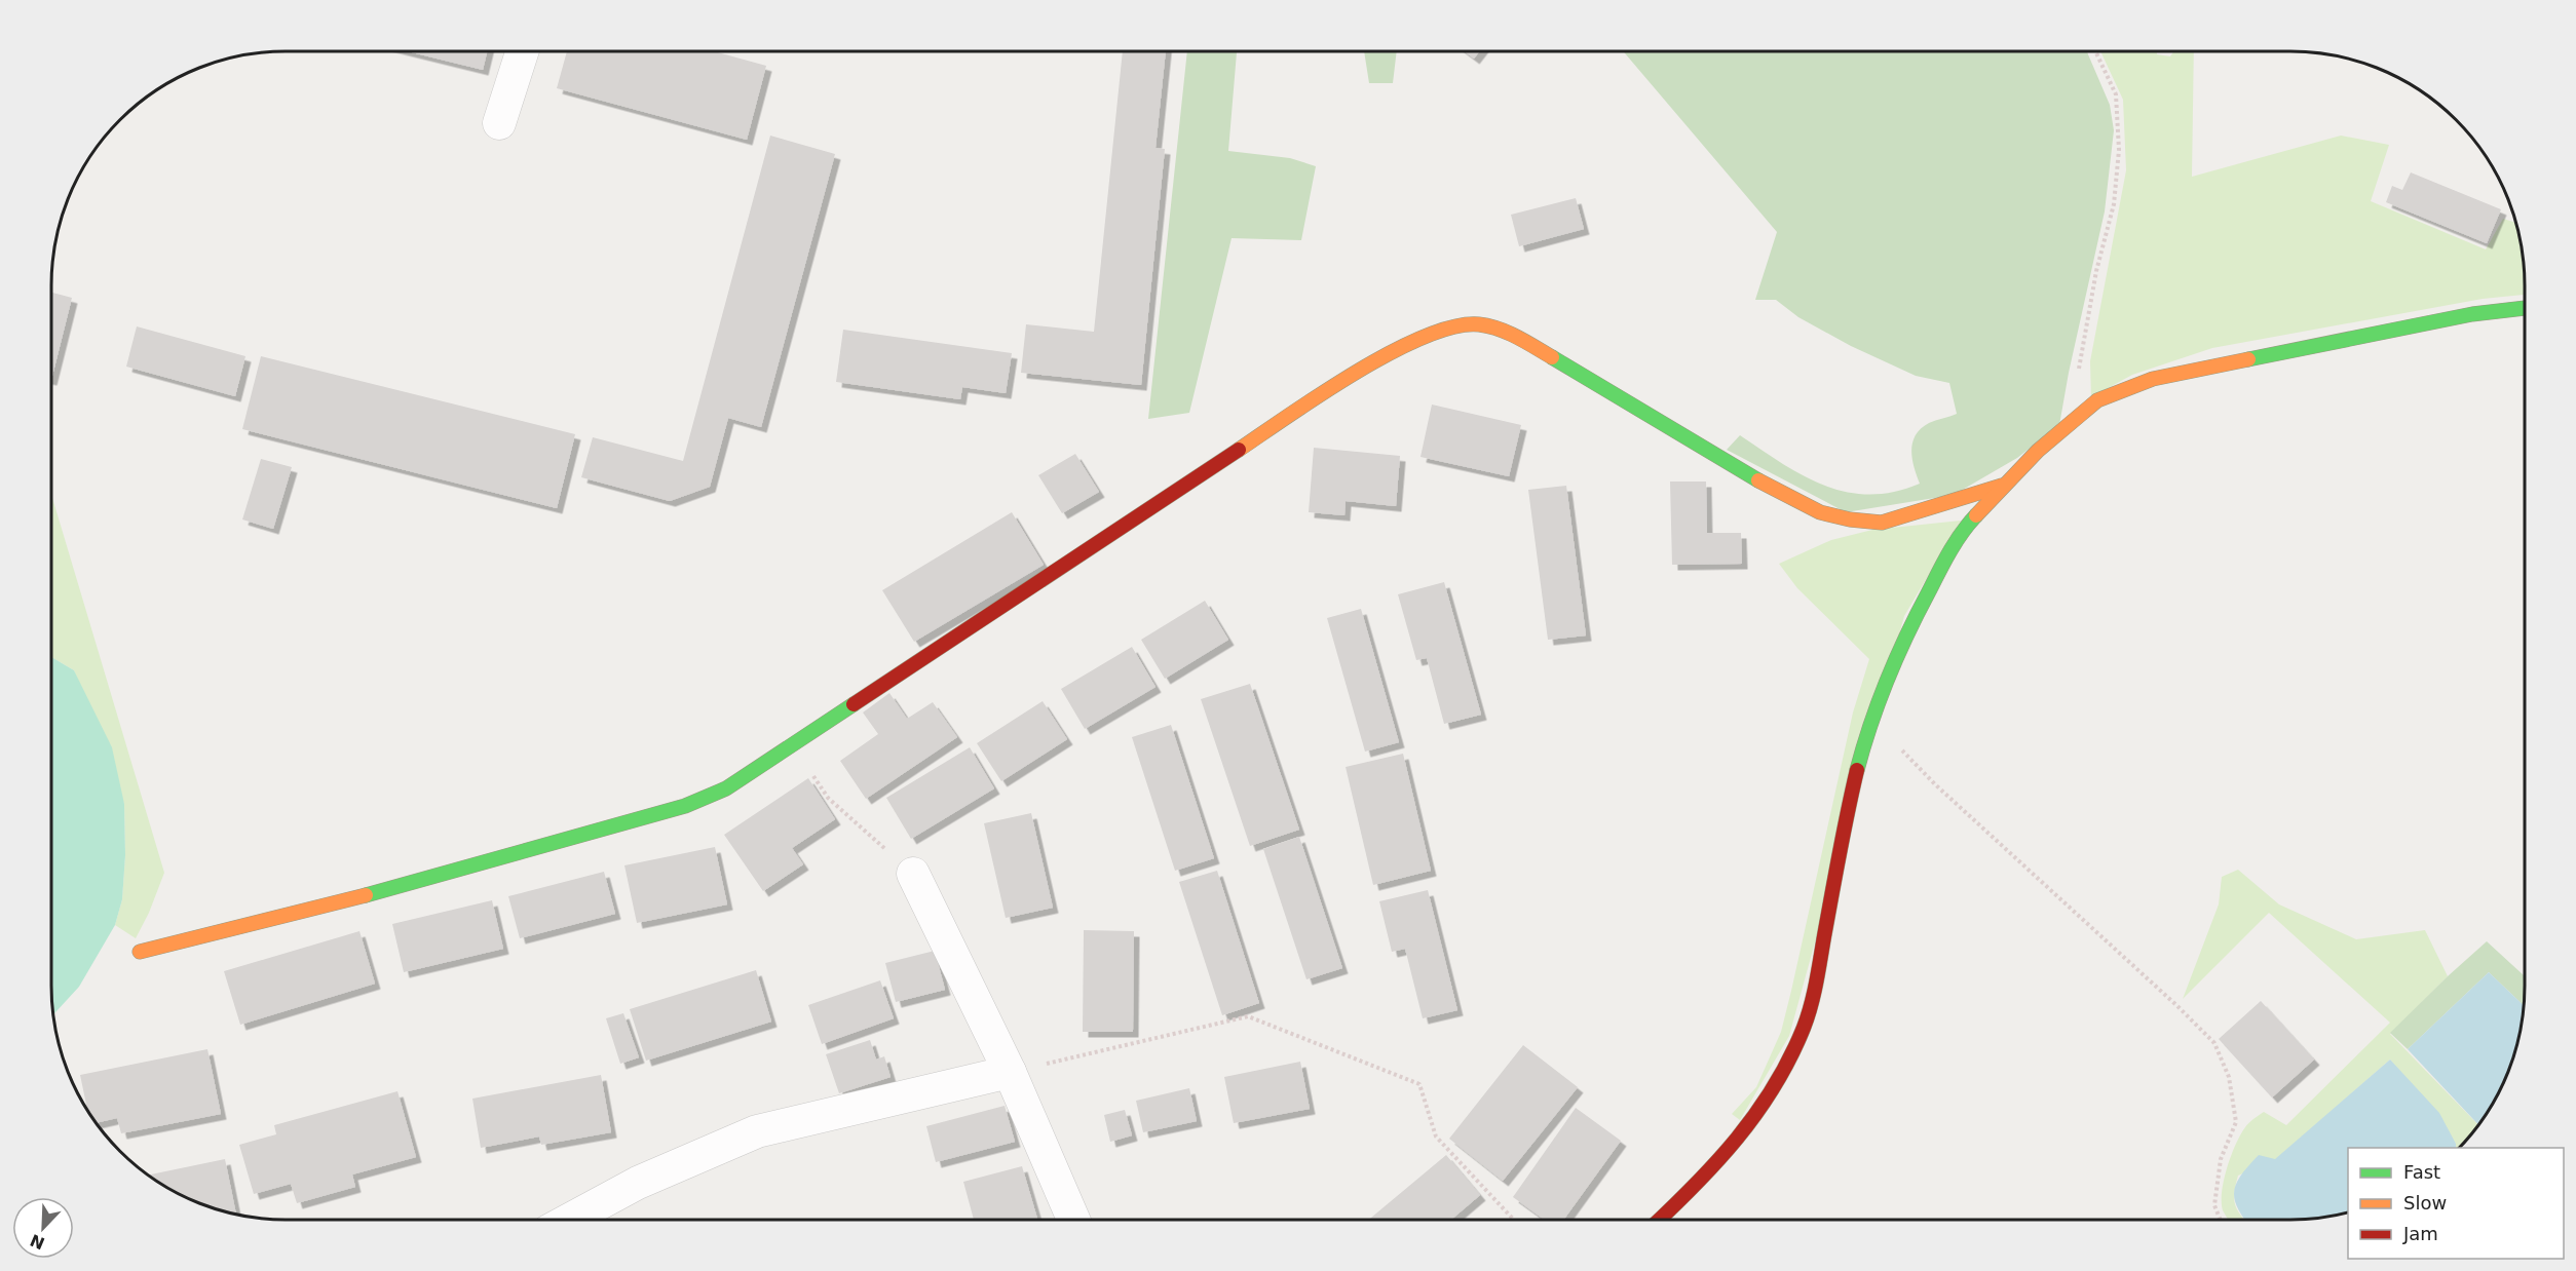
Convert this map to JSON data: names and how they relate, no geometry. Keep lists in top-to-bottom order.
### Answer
{
  "legend": ["Fast", "Slow", "Jam"],
  "north": "bottom left"
}
